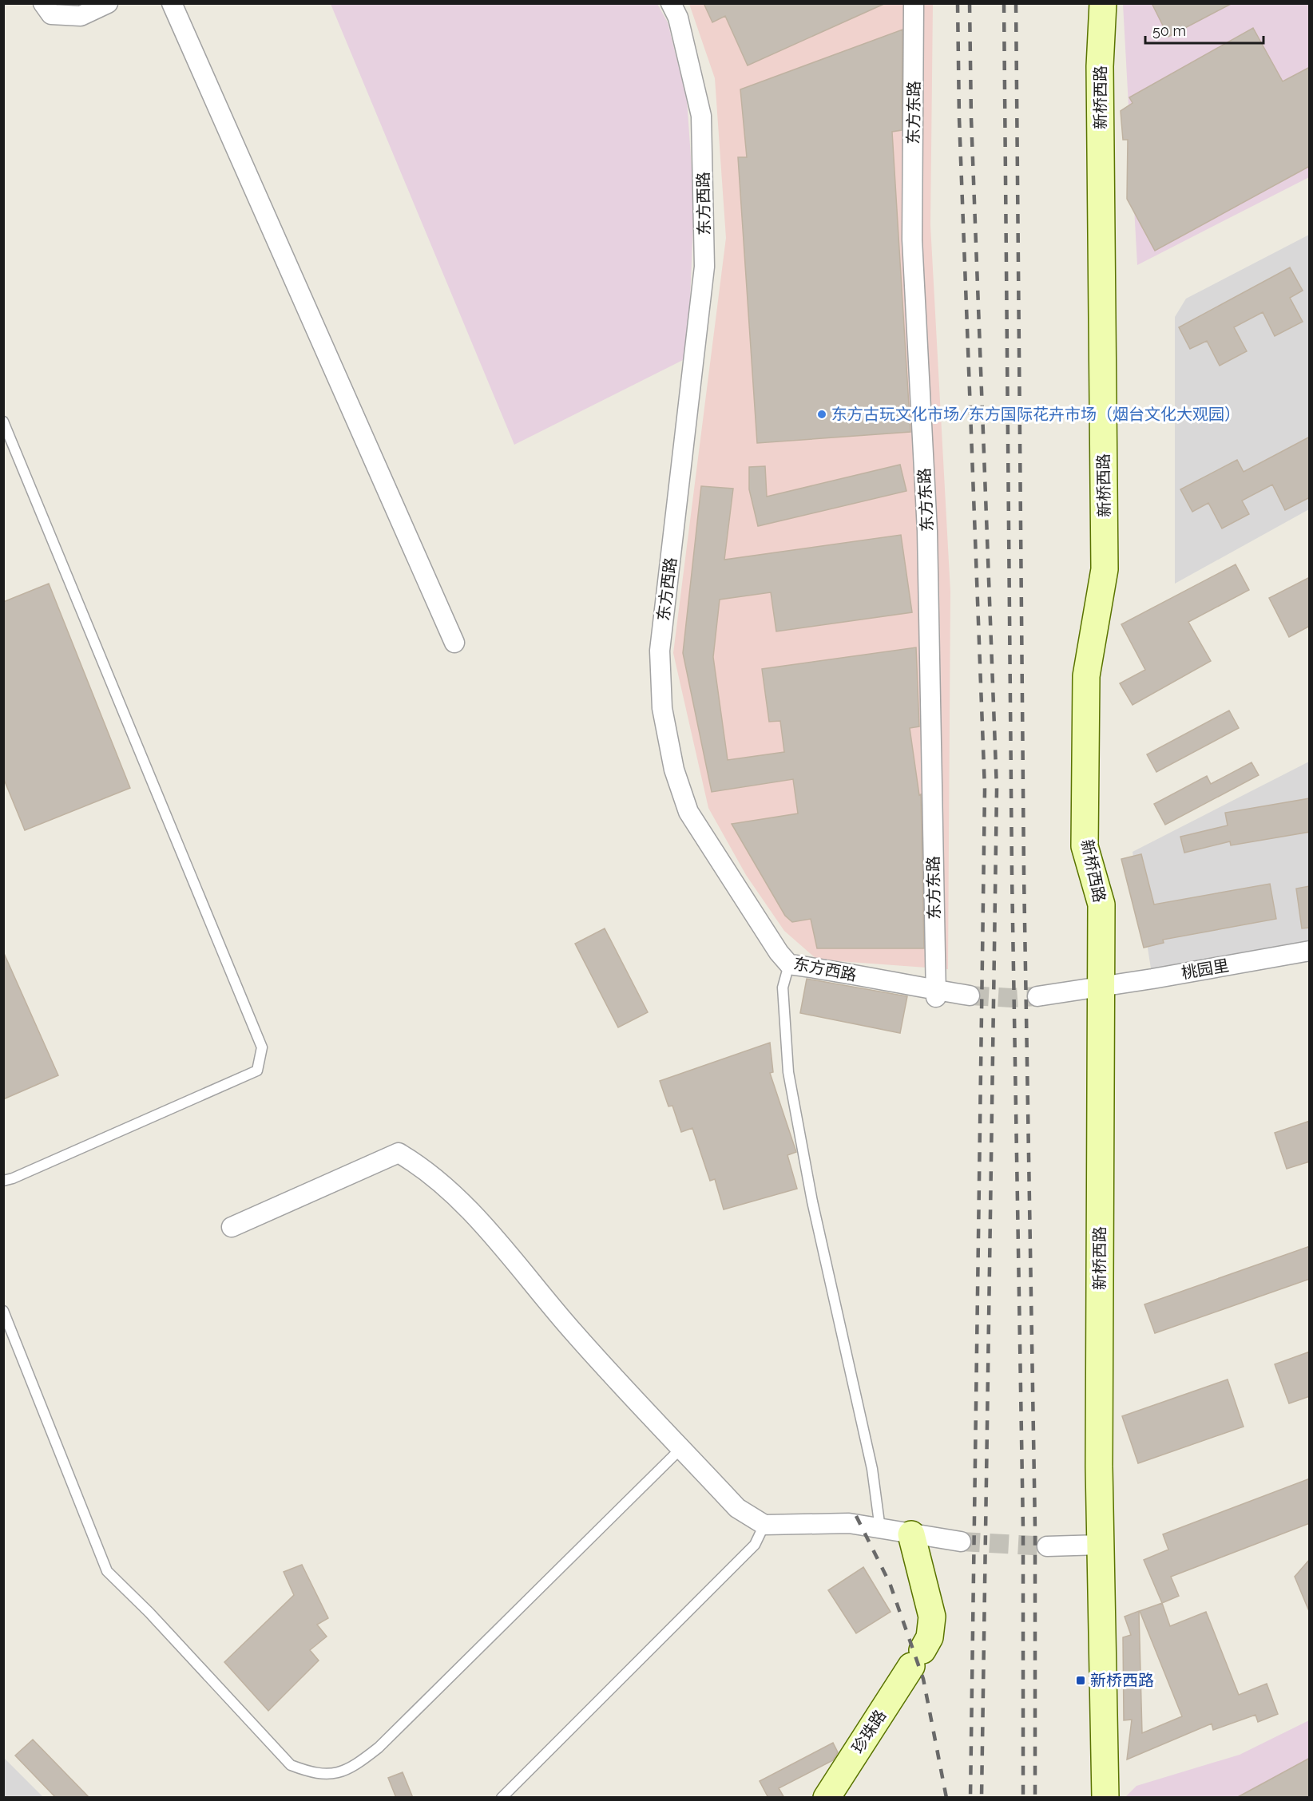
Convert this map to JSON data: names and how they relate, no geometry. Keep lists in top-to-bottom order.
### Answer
{
  "streets": {
    "street": [
      "新桥西路",
      "东方东路",
      "东方西路",
      "桃园里",
      "珍珠路"
    ]
  },
  "crossings": [
    ["新桥西路", "桃园里"],
    ["东方东路", "东方西路"]
  ],
  "places": {
    "other": ["东方古玩文化市场/东方国际花卉市场（烟台文化大观园）"],
    "transit": ["新桥西路"]
  },
  "scale_bar": "50 m"
}
